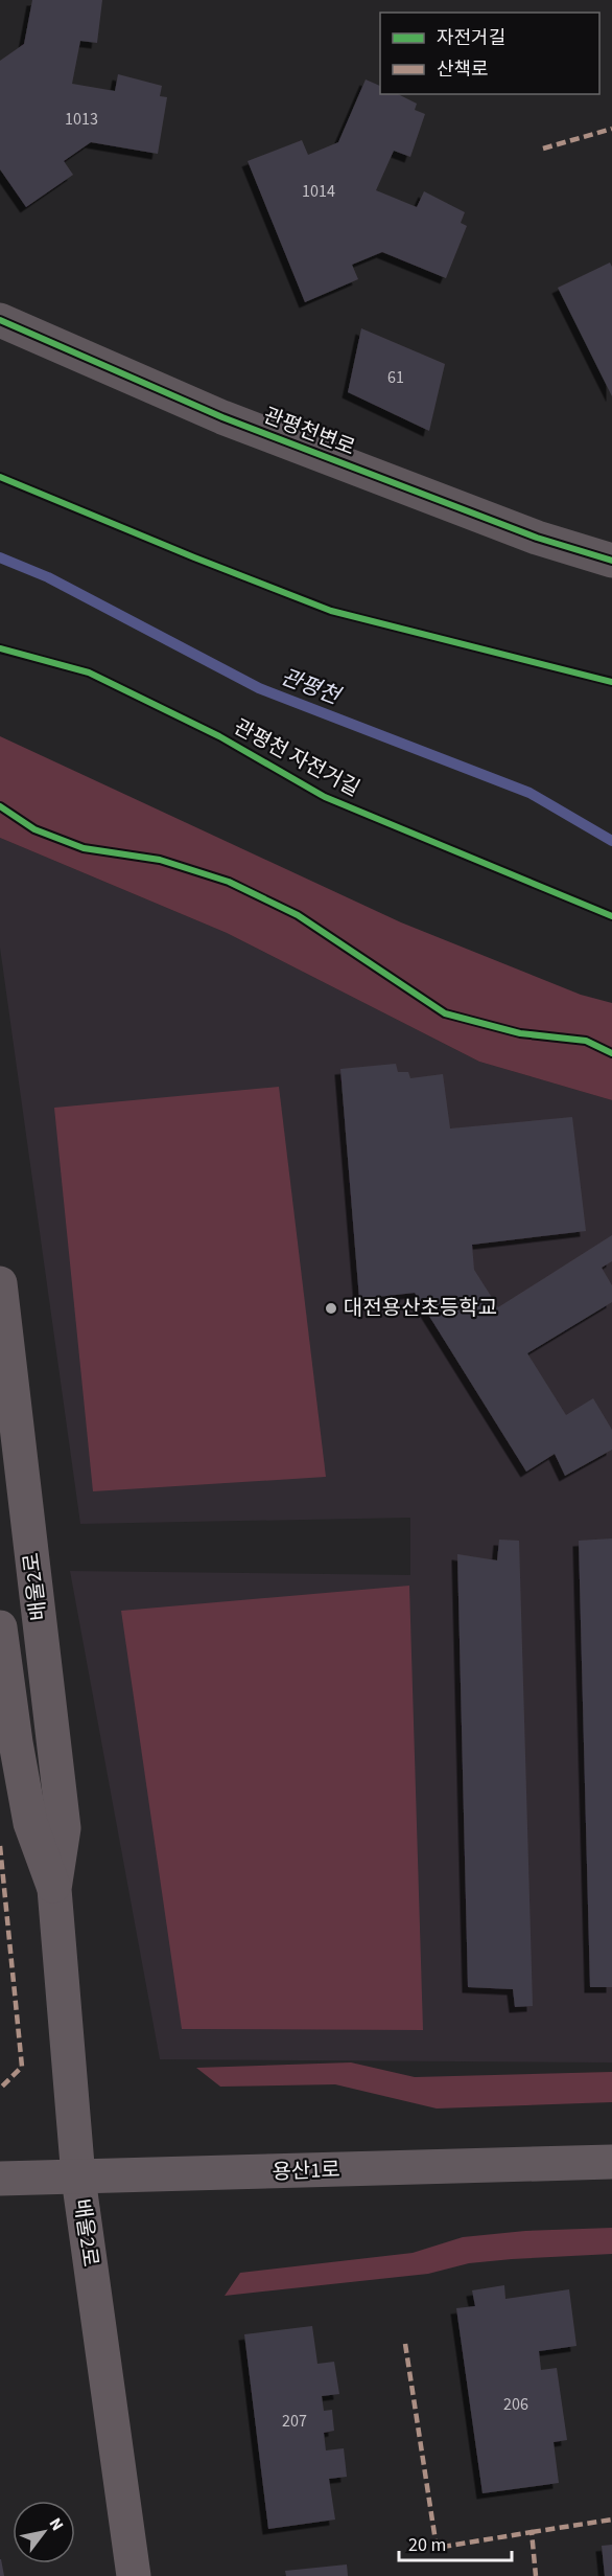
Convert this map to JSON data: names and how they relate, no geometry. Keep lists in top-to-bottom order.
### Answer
{
  "streets": {
    "main road": ["배울2로", "용산1로"],
    "street": ["관평천변로"],
    "cycle path": ["관평천 자전거길"]
  },
  "crossings": [
    ["배울2로", "용산1로"]
  ],
  "water": ["관평천"],
  "places": ["대전용산초등학교"],
  "house_numbers": [
    "1013",
    "1014",
    "61",
    "206",
    "207"
  ],
  "legend": ["자전거길", "산책로"],
  "scale_bar": "20 m",
  "north": "top right"
}
